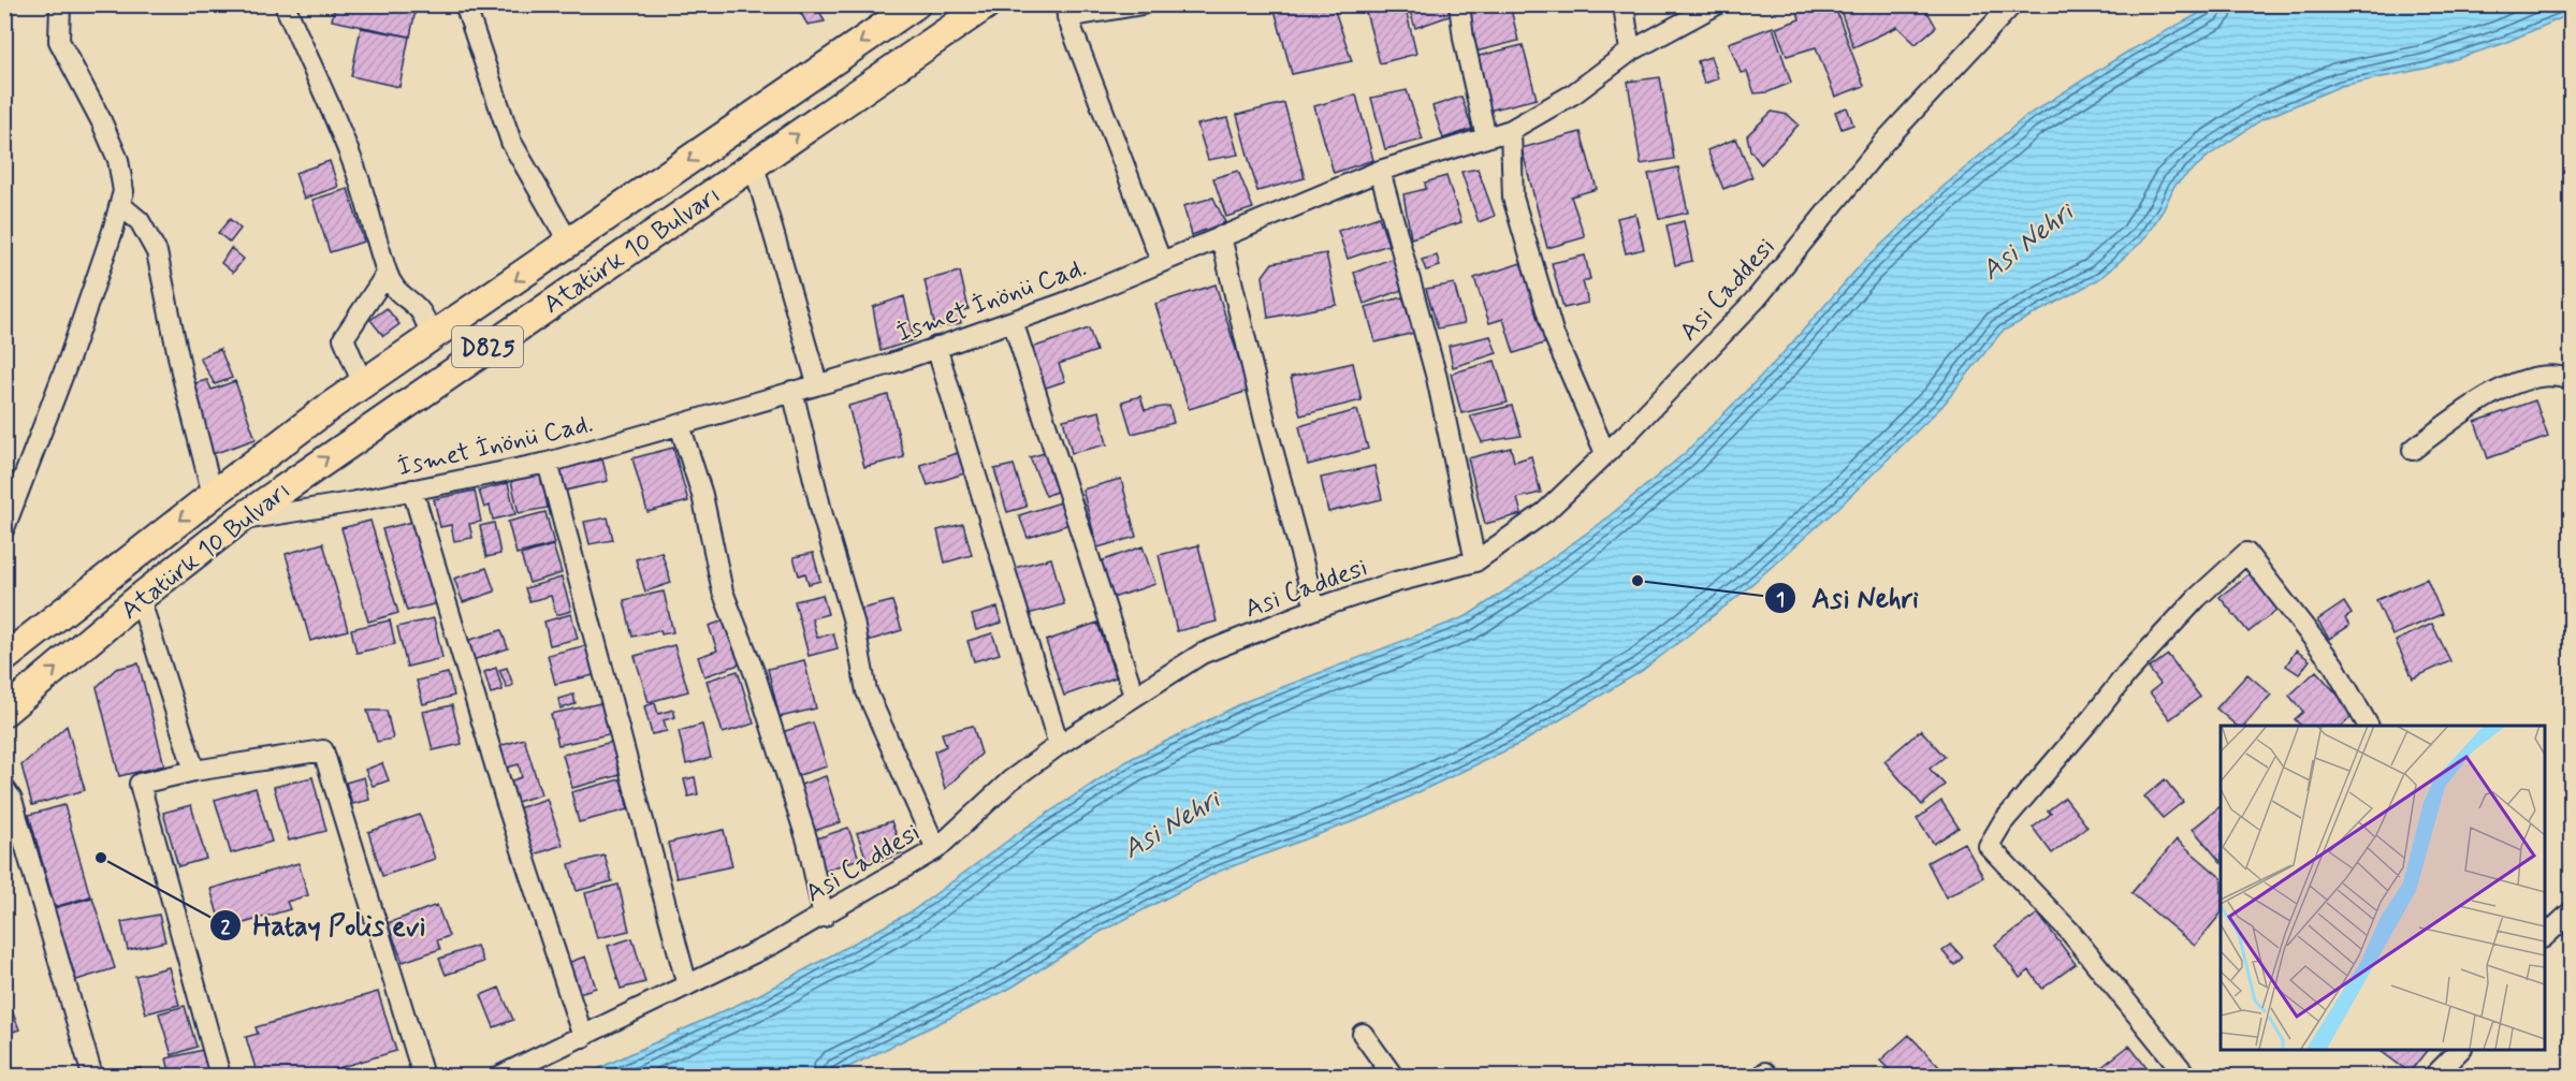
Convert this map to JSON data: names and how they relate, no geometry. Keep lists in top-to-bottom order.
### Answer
{
  "streets": {
    "highway": ["Atatürk 10 Bulvarı", "D825"],
    "street": ["Asi Caddesi", "İsmet İnönü Cad."]
  },
  "crossings": [
    ["Atatürk 10 Bulvarı", "İsmet İnönü Cad."]
  ],
  "water": ["Asi Nehri"],
  "places": ["Asi Nehri", "Hatay Polis evi"]
}
